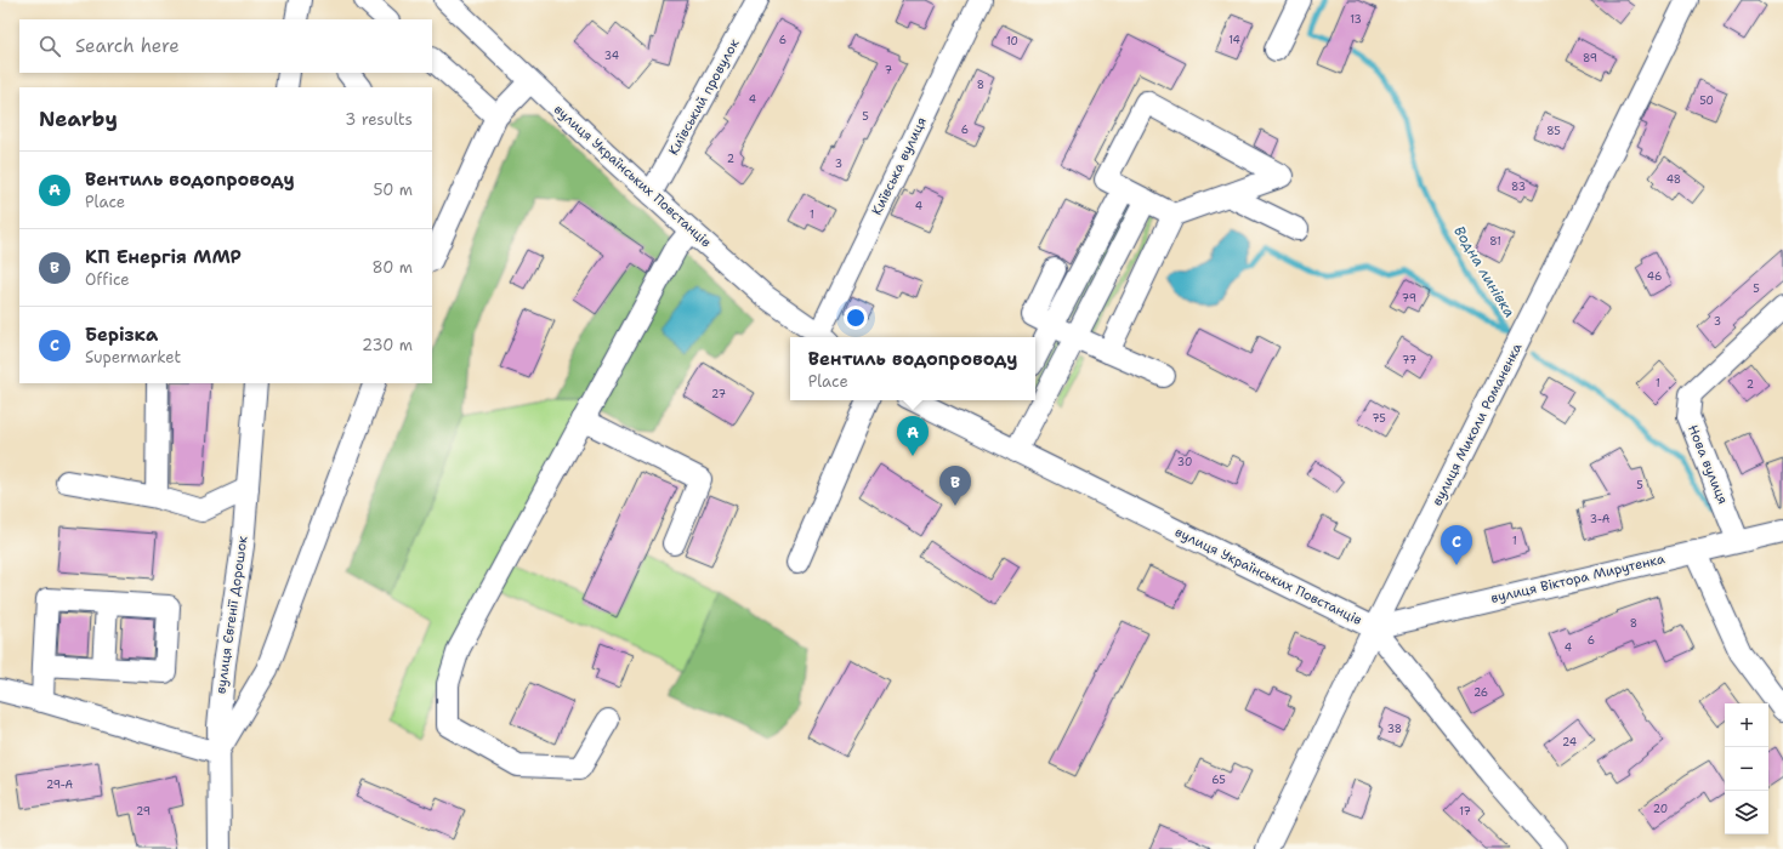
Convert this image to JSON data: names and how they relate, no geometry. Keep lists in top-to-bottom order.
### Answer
{
  "streets": {
    "street": [
      "Київський провулок",
      "Київська вулиця",
      "вулиця Українських Повстанців",
      "вулиця Миколи Романенка",
      "Нова вулиця",
      "вулиця Віктора Мирутенка",
      "вулиця Євгенії Дорошок"
    ]
  },
  "crossings": [
    ["Київський провулок", "вулиця Українських Повстанців"],
    ["Київська вулиця", "вулиця Українських Повстанців"],
    ["вулиця Українських Повстанців", "вулиця Миколи Романенка"],
    ["вулиця Українських Повстанців", "вулиця Віктора Мирутенка"],
    ["вулиця Миколи Романенка", "вулиця Віктора Мирутенка"],
    ["Нова вулиця", "вулиця Віктора Мирутенка"]
  ],
  "water": ["Водна линівка"],
  "house_numbers": [
    "13",
    "6",
    "14",
    "10",
    "34",
    "89",
    "7",
    "8",
    "4",
    "50",
    "5",
    "6",
    "85",
    "2",
    "3",
    "48",
    "83",
    "4",
    "1",
    "81",
    "46",
    "5",
    "79",
    "3",
    "77",
    "1",
    "2",
    "27",
    "75",
    "30",
    "5",
    "3-А",
    "1",
    "8",
    "6",
    "4",
    "26",
    "38",
    "24",
    "65",
    "29-А",
    "20",
    "29",
    "17"
  ],
  "page": {
    "search": "Search here",
    "heading": ["Nearby", "3 results"],
    "list": [
      {
        "mark": "A",
        "name": "Вентиль водопроводу",
        "note": "Place",
        "value": "50 m"
      },
      {
        "mark": "B",
        "name": "КП Енергія ММР",
        "note": "Office",
        "value": "80 m"
      },
      {
        "mark": "C",
        "name": "Берізка",
        "note": "Supermarket",
        "value": "230 m"
      }
    ],
    "popup": ["Вентиль водопроводу", "Place"],
    "pins": ["A", "B", "C"],
    "map_buttons": ["+", "−"]
  }
}
